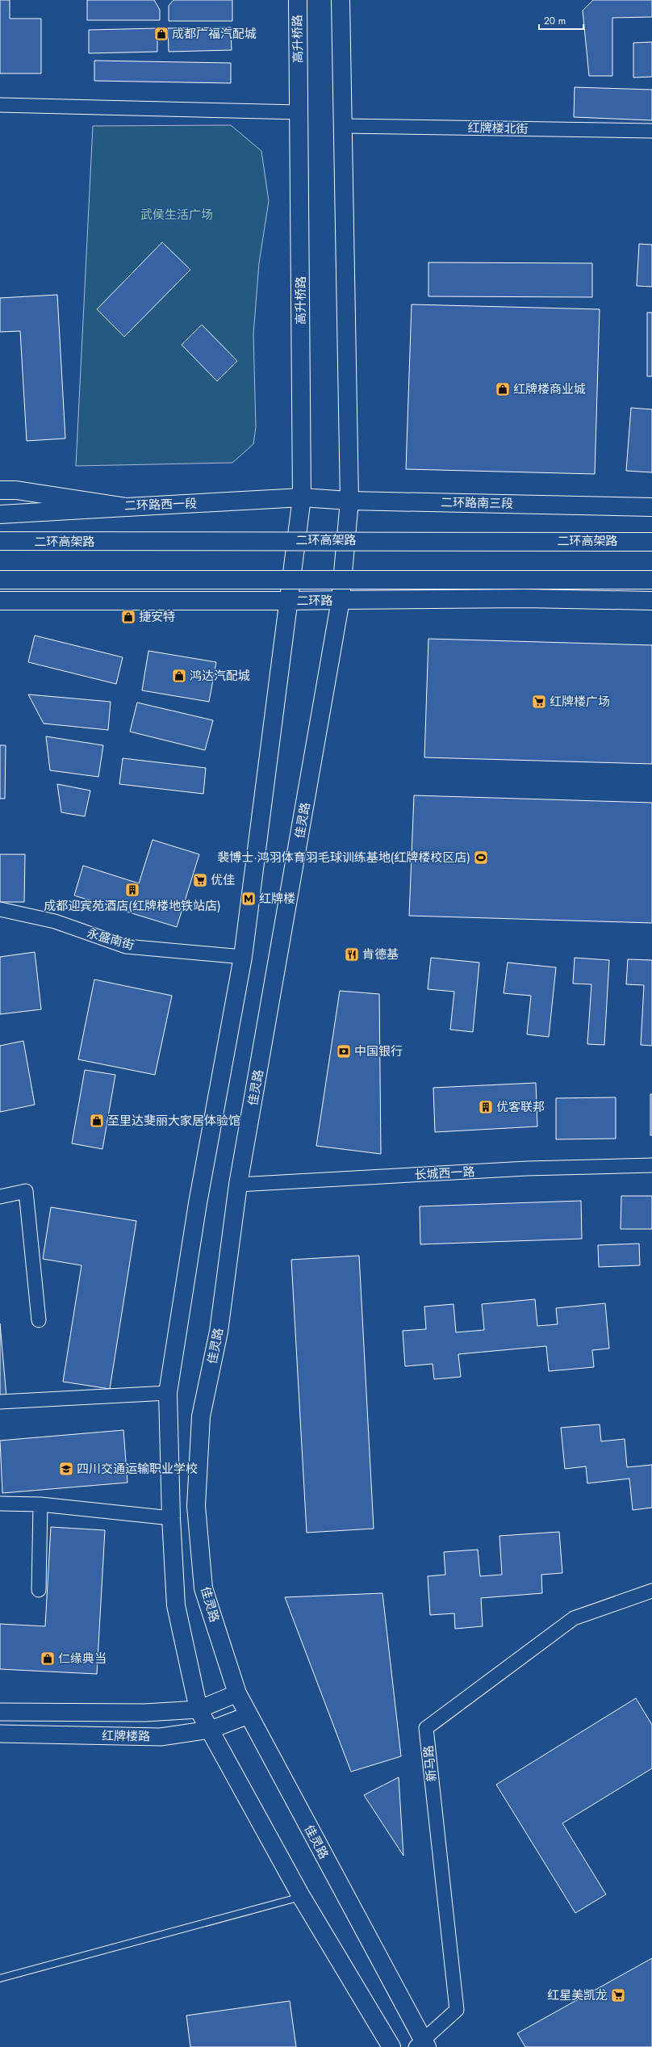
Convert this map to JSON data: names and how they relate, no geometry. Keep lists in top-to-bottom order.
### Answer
{
  "streets": {
    "main road": [
      "高升桥路",
      "二环路南三段",
      "二环路西一段",
      "二环高架路",
      "二环路",
      "佳灵路"
    ],
    "street": [
      "红牌楼北街",
      "永盛南街",
      "长城西一路",
      "红牌楼路",
      "新马路"
    ]
  },
  "crossings": [
    ["高升桥路", "二环路南三段"],
    ["高升桥路", "二环路西一段"],
    ["高升桥路", "二环路"],
    ["二环路南三段", "二环路西一段"],
    ["二环路", "佳灵路"],
    ["佳灵路", "长城西一路"],
    ["佳灵路", "红牌楼路"],
    ["佳灵路", "新马路"]
  ],
  "parks": ["武侯生活广场"],
  "places": {
    "shop": [
      "成都广福汽配城",
      "红牌楼商业城",
      "捷安特",
      "鸿达汽配城",
      "至里达斐丽大家居体验馆",
      "仁缘典当"
    ],
    "supermarket": ["红牌楼广场", "优佳", "红星美凯龙"],
    "sports": ["裴博士·鸿羽体育羽毛球训练基地(红牌楼校区店)"],
    "building": ["成都迎宾苑酒店(红牌楼地铁站店)", "优客联邦"],
    "metro station": ["红牌楼"],
    "restaurant": ["肯德基"],
    "bank": ["中国银行"],
    "school or university": ["四川交通运输职业学校"]
  },
  "scale_bar": "20 m"
}
